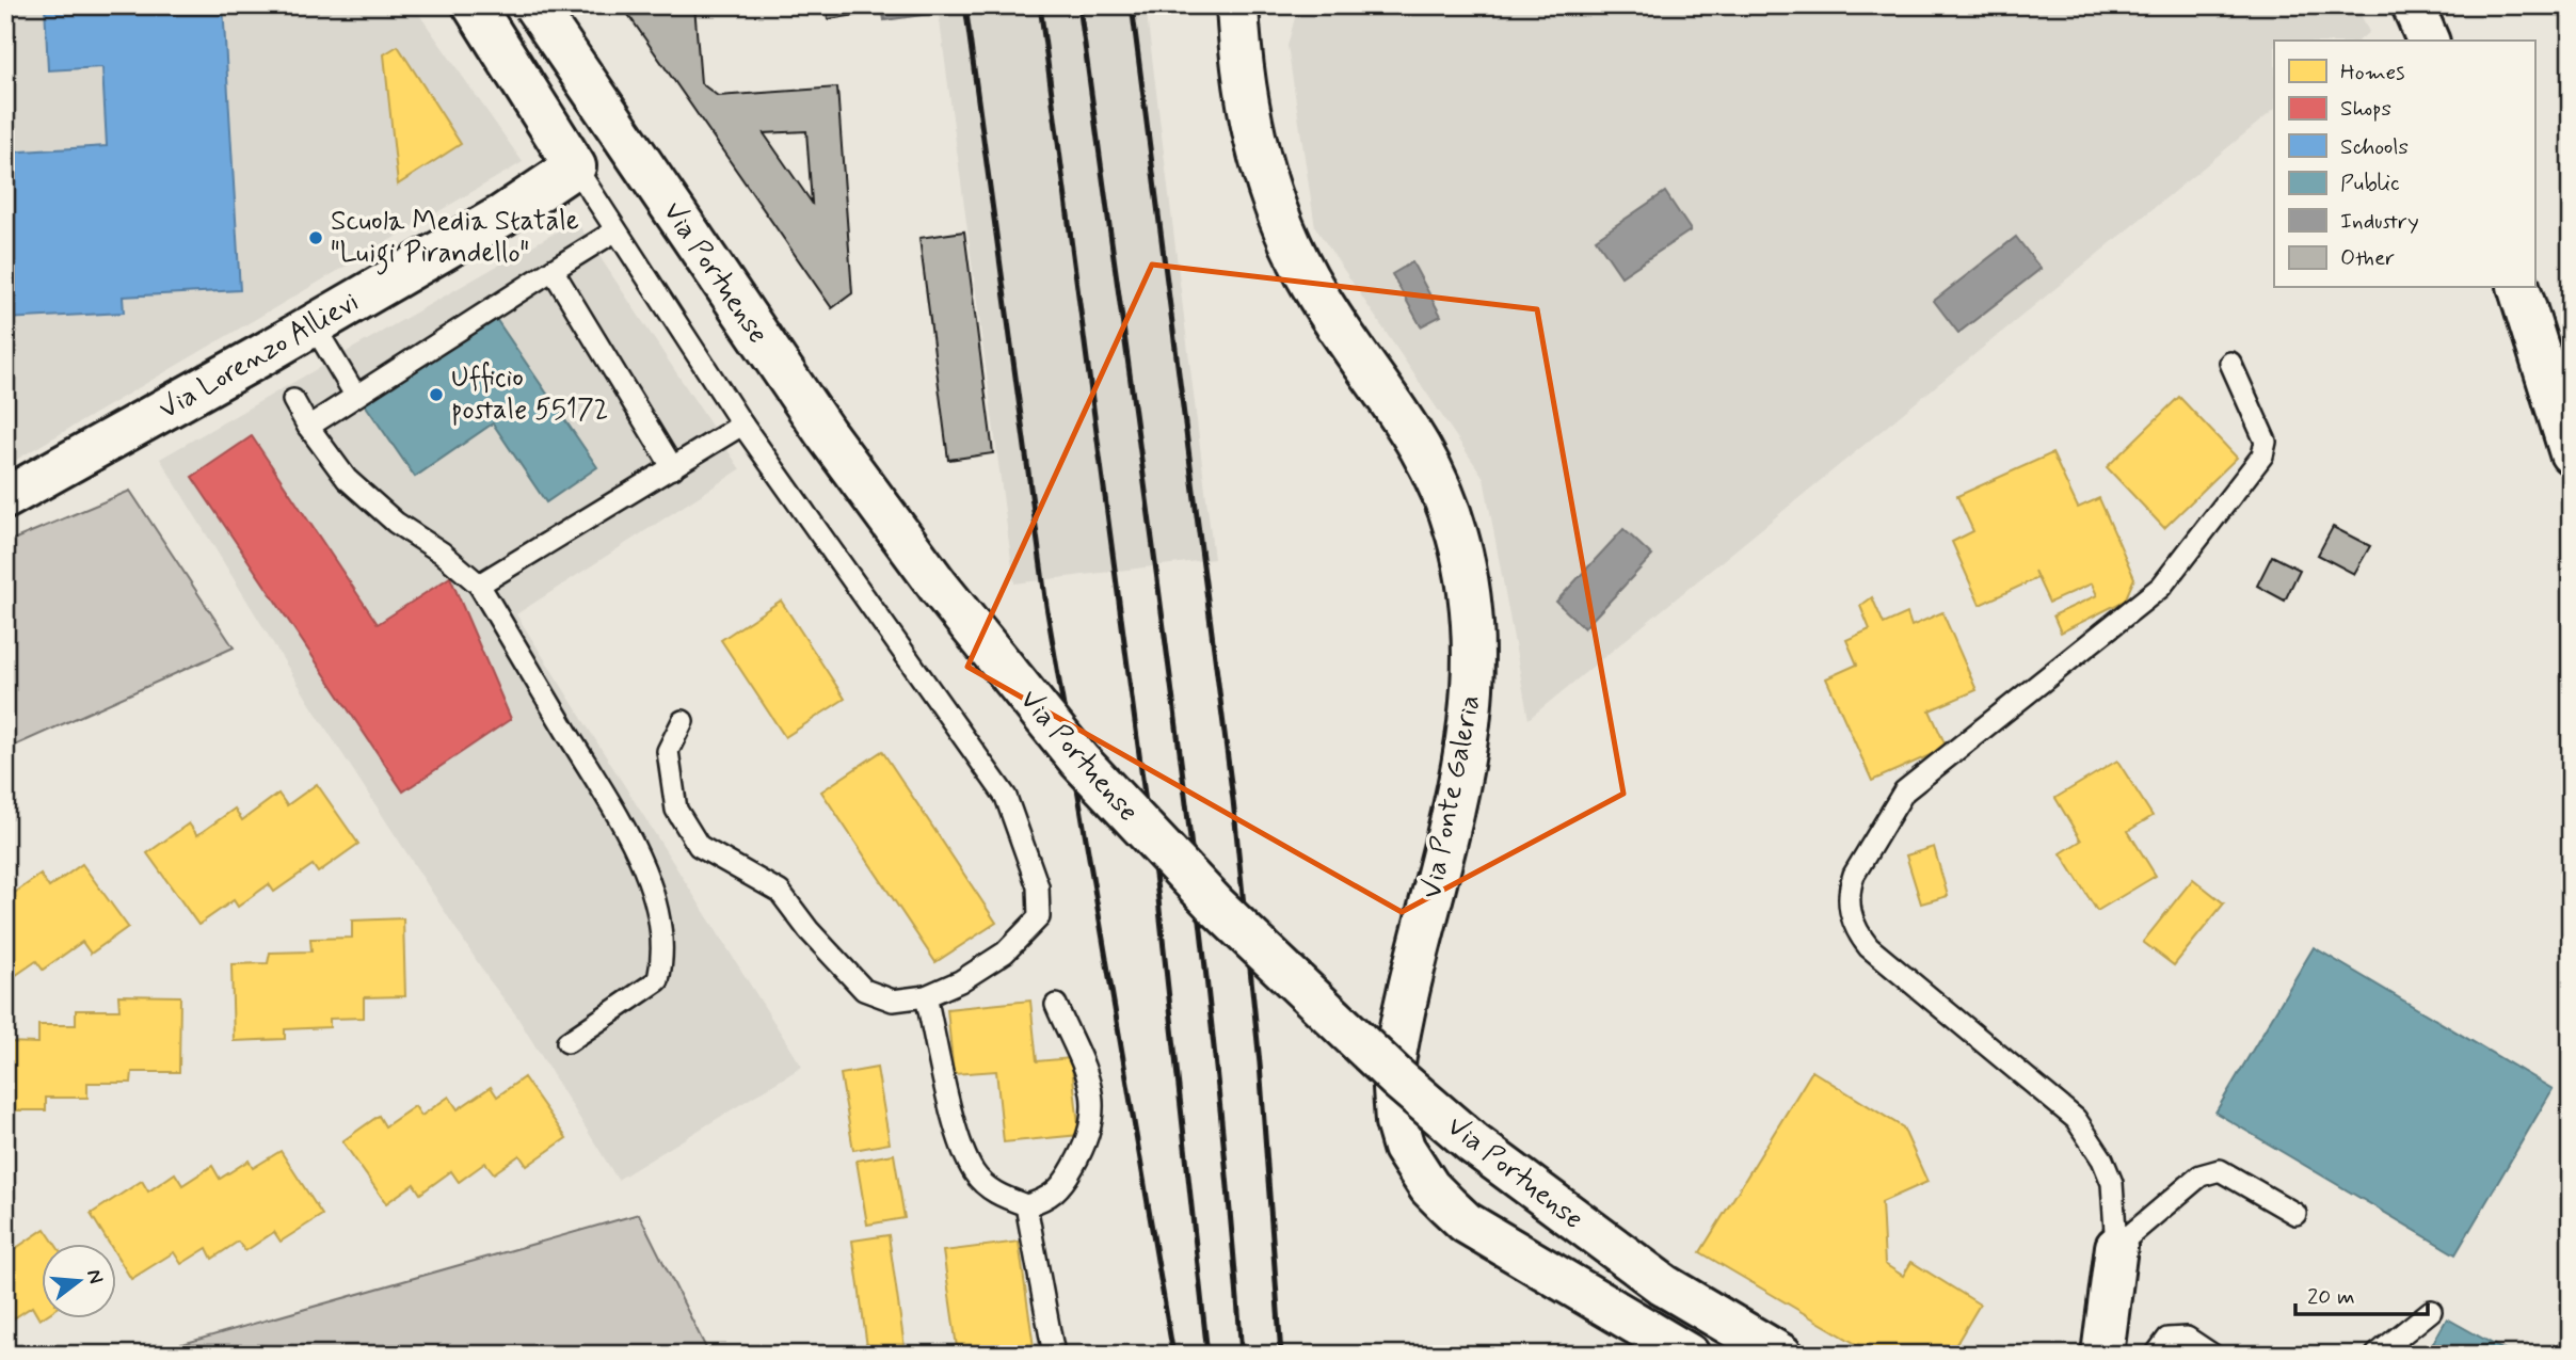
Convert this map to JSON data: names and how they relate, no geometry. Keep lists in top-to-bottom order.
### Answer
{
  "streets": {
    "street": ["Via Portuense", "Via Lorenzo Allievi", "Via Ponte Galeria"]
  },
  "places": ["Scuola Media Statale \"Luigi Pirandello\"", "Ufficio postale 55172"],
  "legend": [
    "Homes",
    "Shops",
    "Schools",
    "Public",
    "Industry",
    "Other"
  ],
  "scale_bar": "20 m",
  "north": "right"
}
